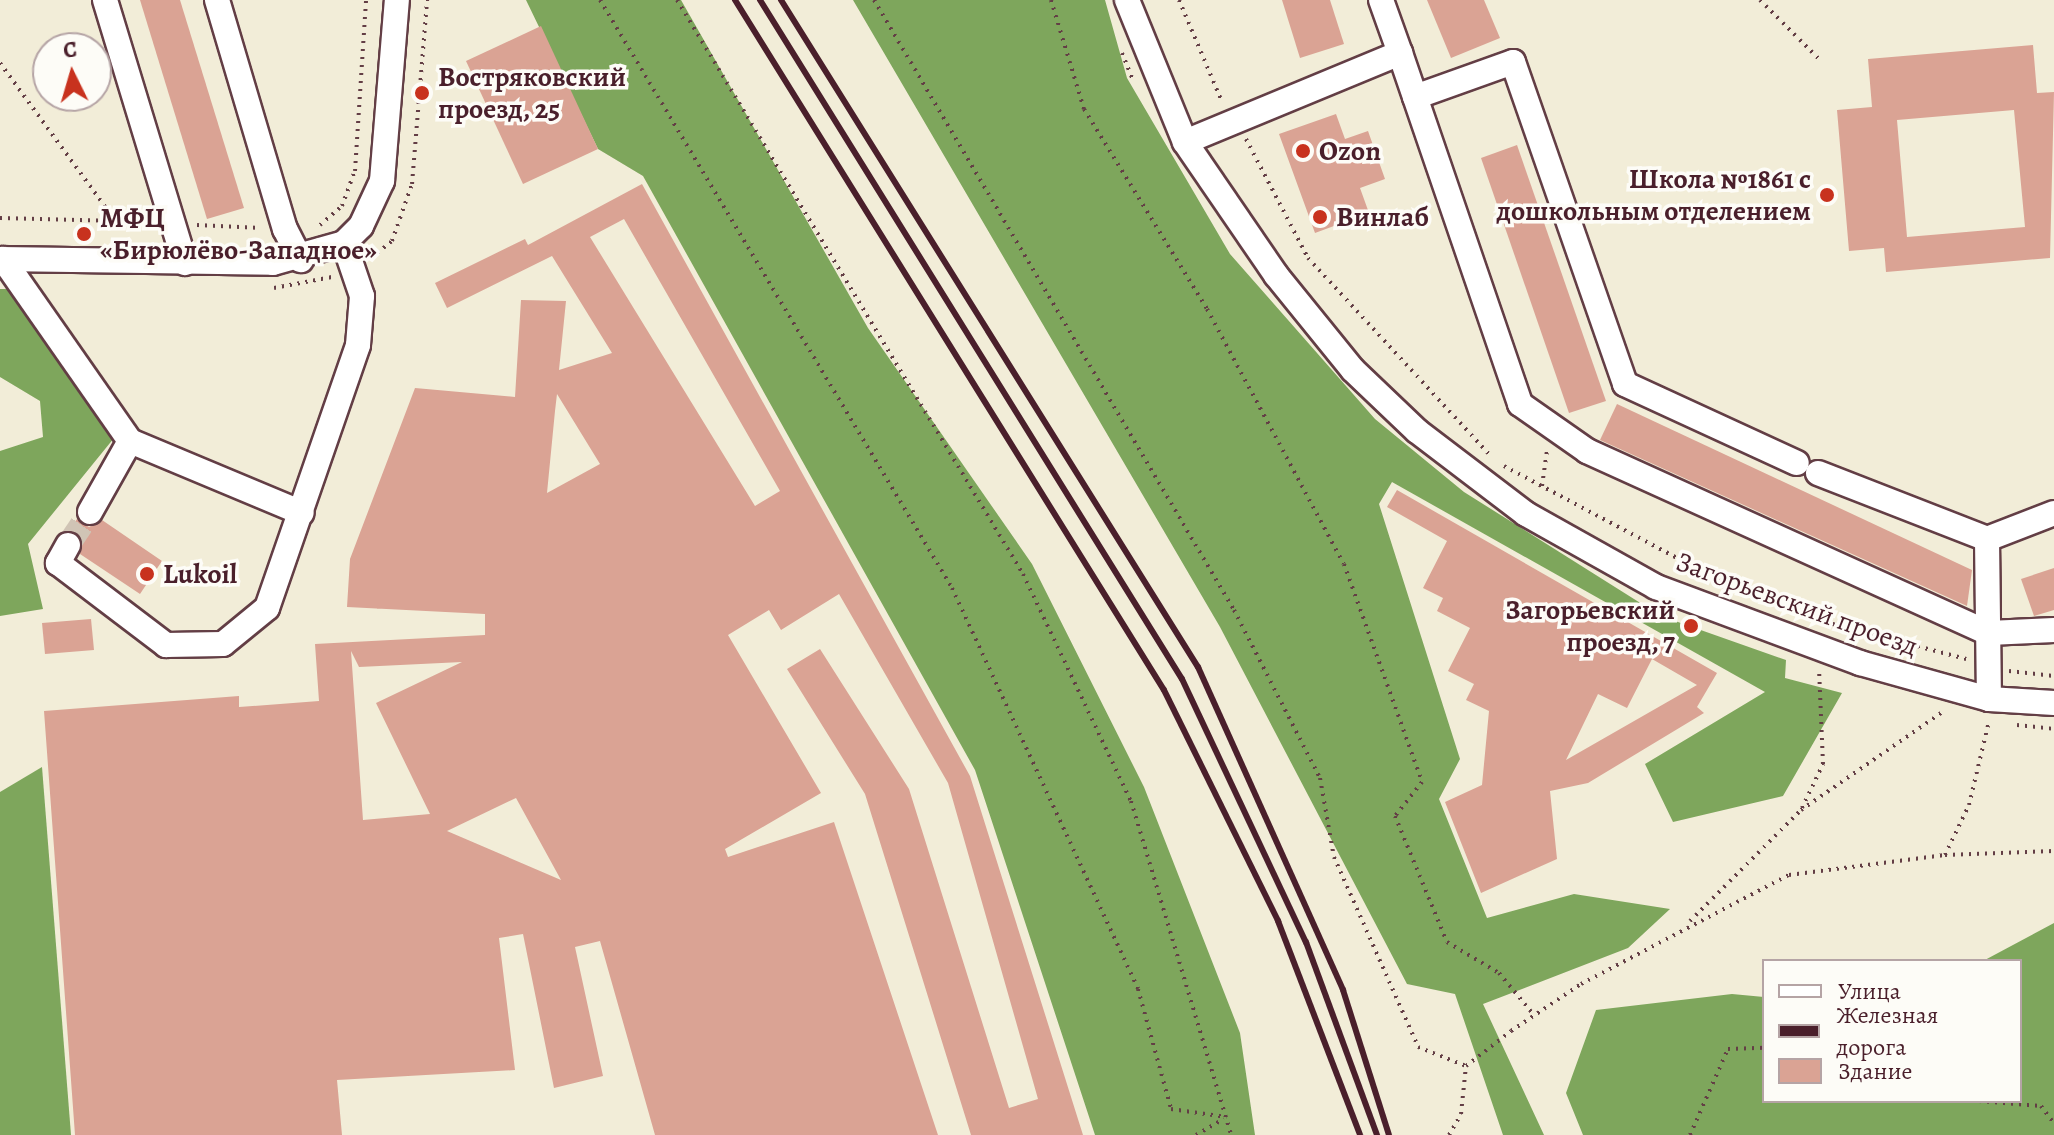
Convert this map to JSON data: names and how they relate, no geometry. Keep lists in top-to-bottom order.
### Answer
{
  "streets": {
    "street": ["Загорьевский проезд"]
  },
  "places": [
    "Востряковский проезд, 25",
    "Ozon",
    "Школа №1861 с дошкольным отделением",
    "Винлаб",
    "МФЦ «Бирюлёво-Западное»",
    "Lukoil",
    "Загорьевский проезд, 7"
  ],
  "legend": ["Улица", "Железная дорога", "Здание"],
  "north": "top"
}
